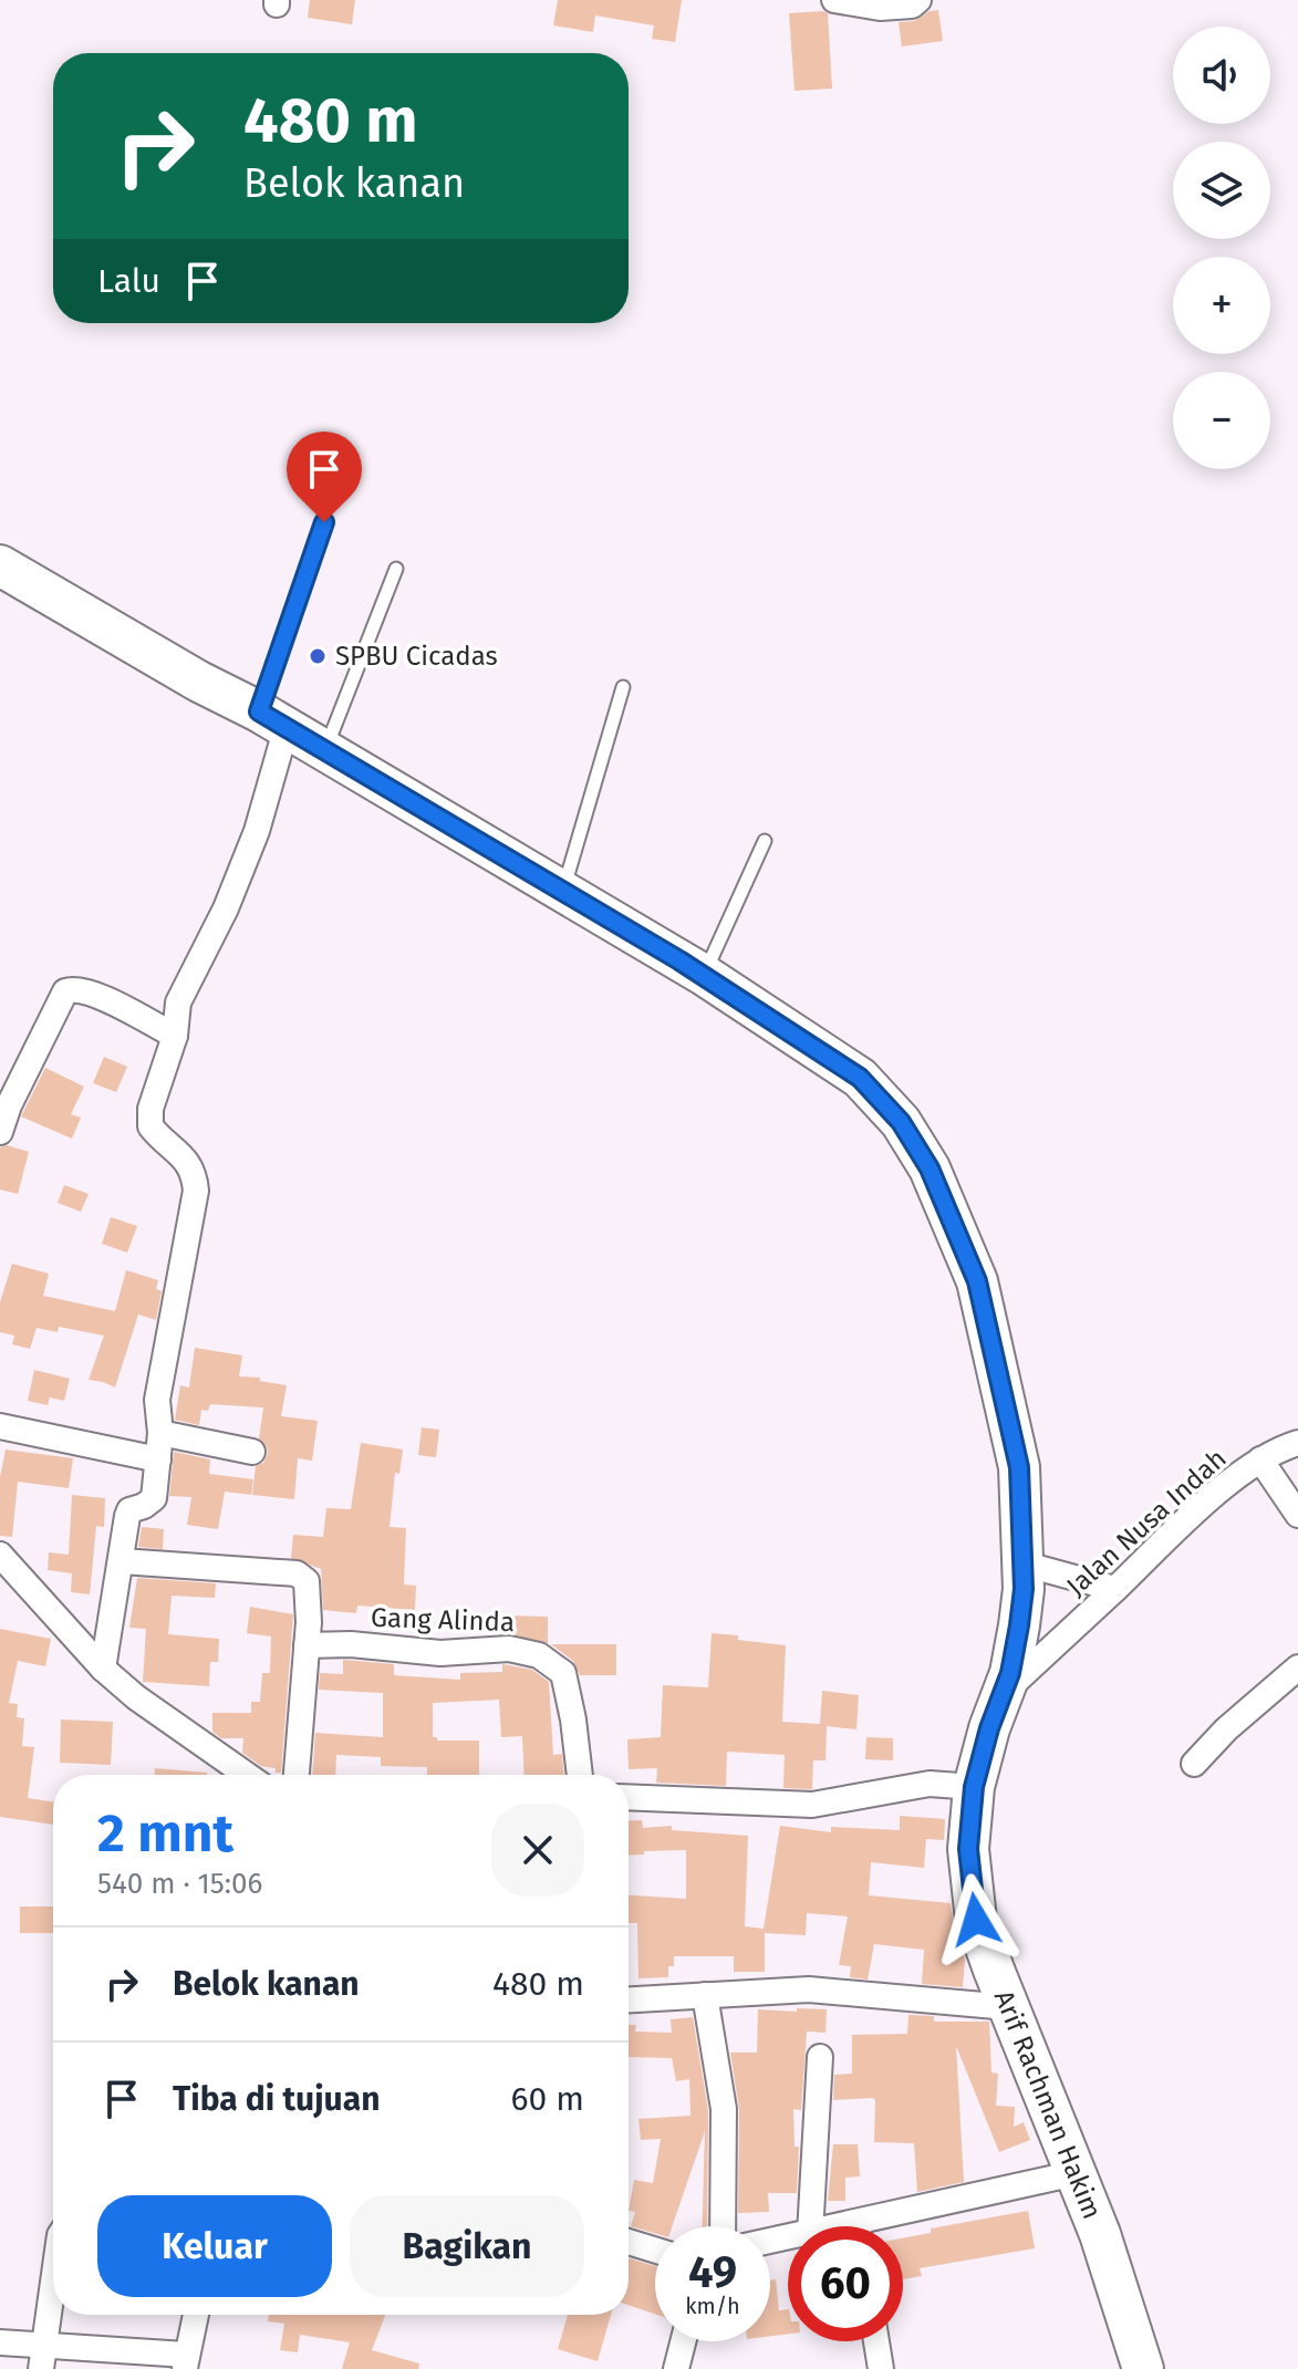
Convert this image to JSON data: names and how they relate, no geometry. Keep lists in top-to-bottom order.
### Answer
{
  "streets": {
    "main road": ["Arif Rachman Hakim"],
    "street": ["Jalan Nusa Indah", "Gang Alinda"]
  },
  "crossings": [
    ["Jalan Nusa Indah", "Arif Rachman Hakim"]
  ],
  "places": ["SPBU Cicadas"],
  "page": {
    "map_buttons": ["+", "−"],
    "turn": ["480 m", "Belok kanan"],
    "then": "Lalu",
    "heading": ["2 mnt", "540 m · 15:06"],
    "list": [
      {
        "name": "Belok kanan",
        "value": "480 m"
      },
      {
        "name": "Tiba di tujuan",
        "value": "60 m"
      }
    ],
    "buttons": ["Keluar", "Bagikan"],
    "speed": "49 km/h",
    "limit": "60"
  }
}
